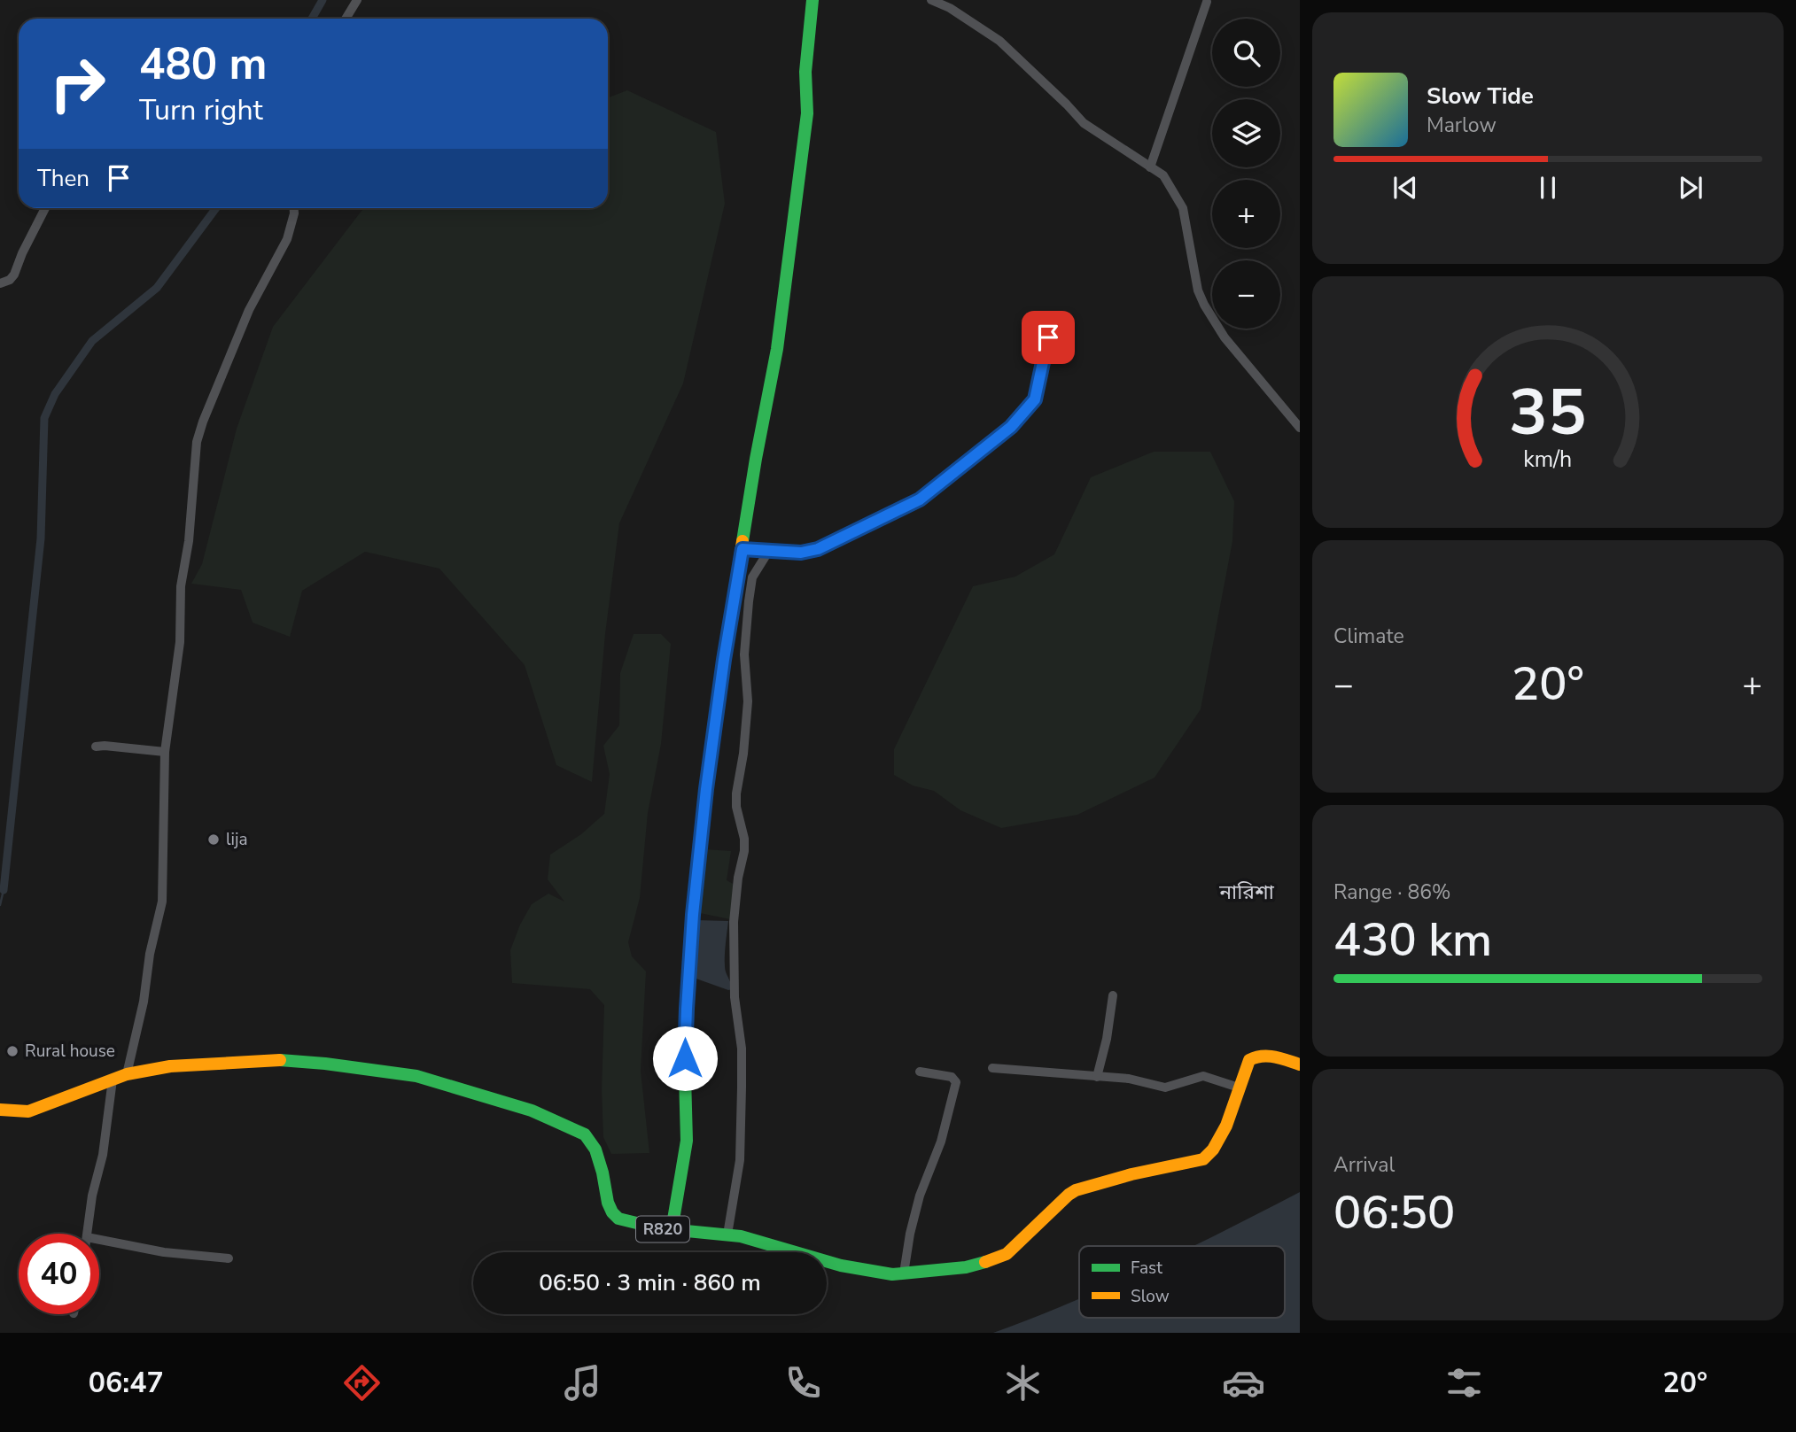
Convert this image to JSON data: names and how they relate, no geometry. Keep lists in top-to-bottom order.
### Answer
{
  "streets": {
    "main road": ["R820"]
  },
  "districts": ["নারিশা"],
  "places": ["lija", "Rural house"],
  "legend": ["Fast", "Slow"],
  "page": {
    "map_buttons": ["+", "−"],
    "turn": ["480 m", "Turn right"],
    "song": ["Slow Tide", "Marlow"],
    "then": "Then",
    "tile": [
      "Climate",
      ["Range · 86%", "430 km"],
      ["Arrival", "06:50"]
    ],
    "heat": ["−", "20°", "+"],
    "limit": "40",
    "trip": "06:50 · 3 min · 860 m",
    "tabs": ["06:47", "20°"],
    "gauge": ["35", "km/h"]
  }
}
